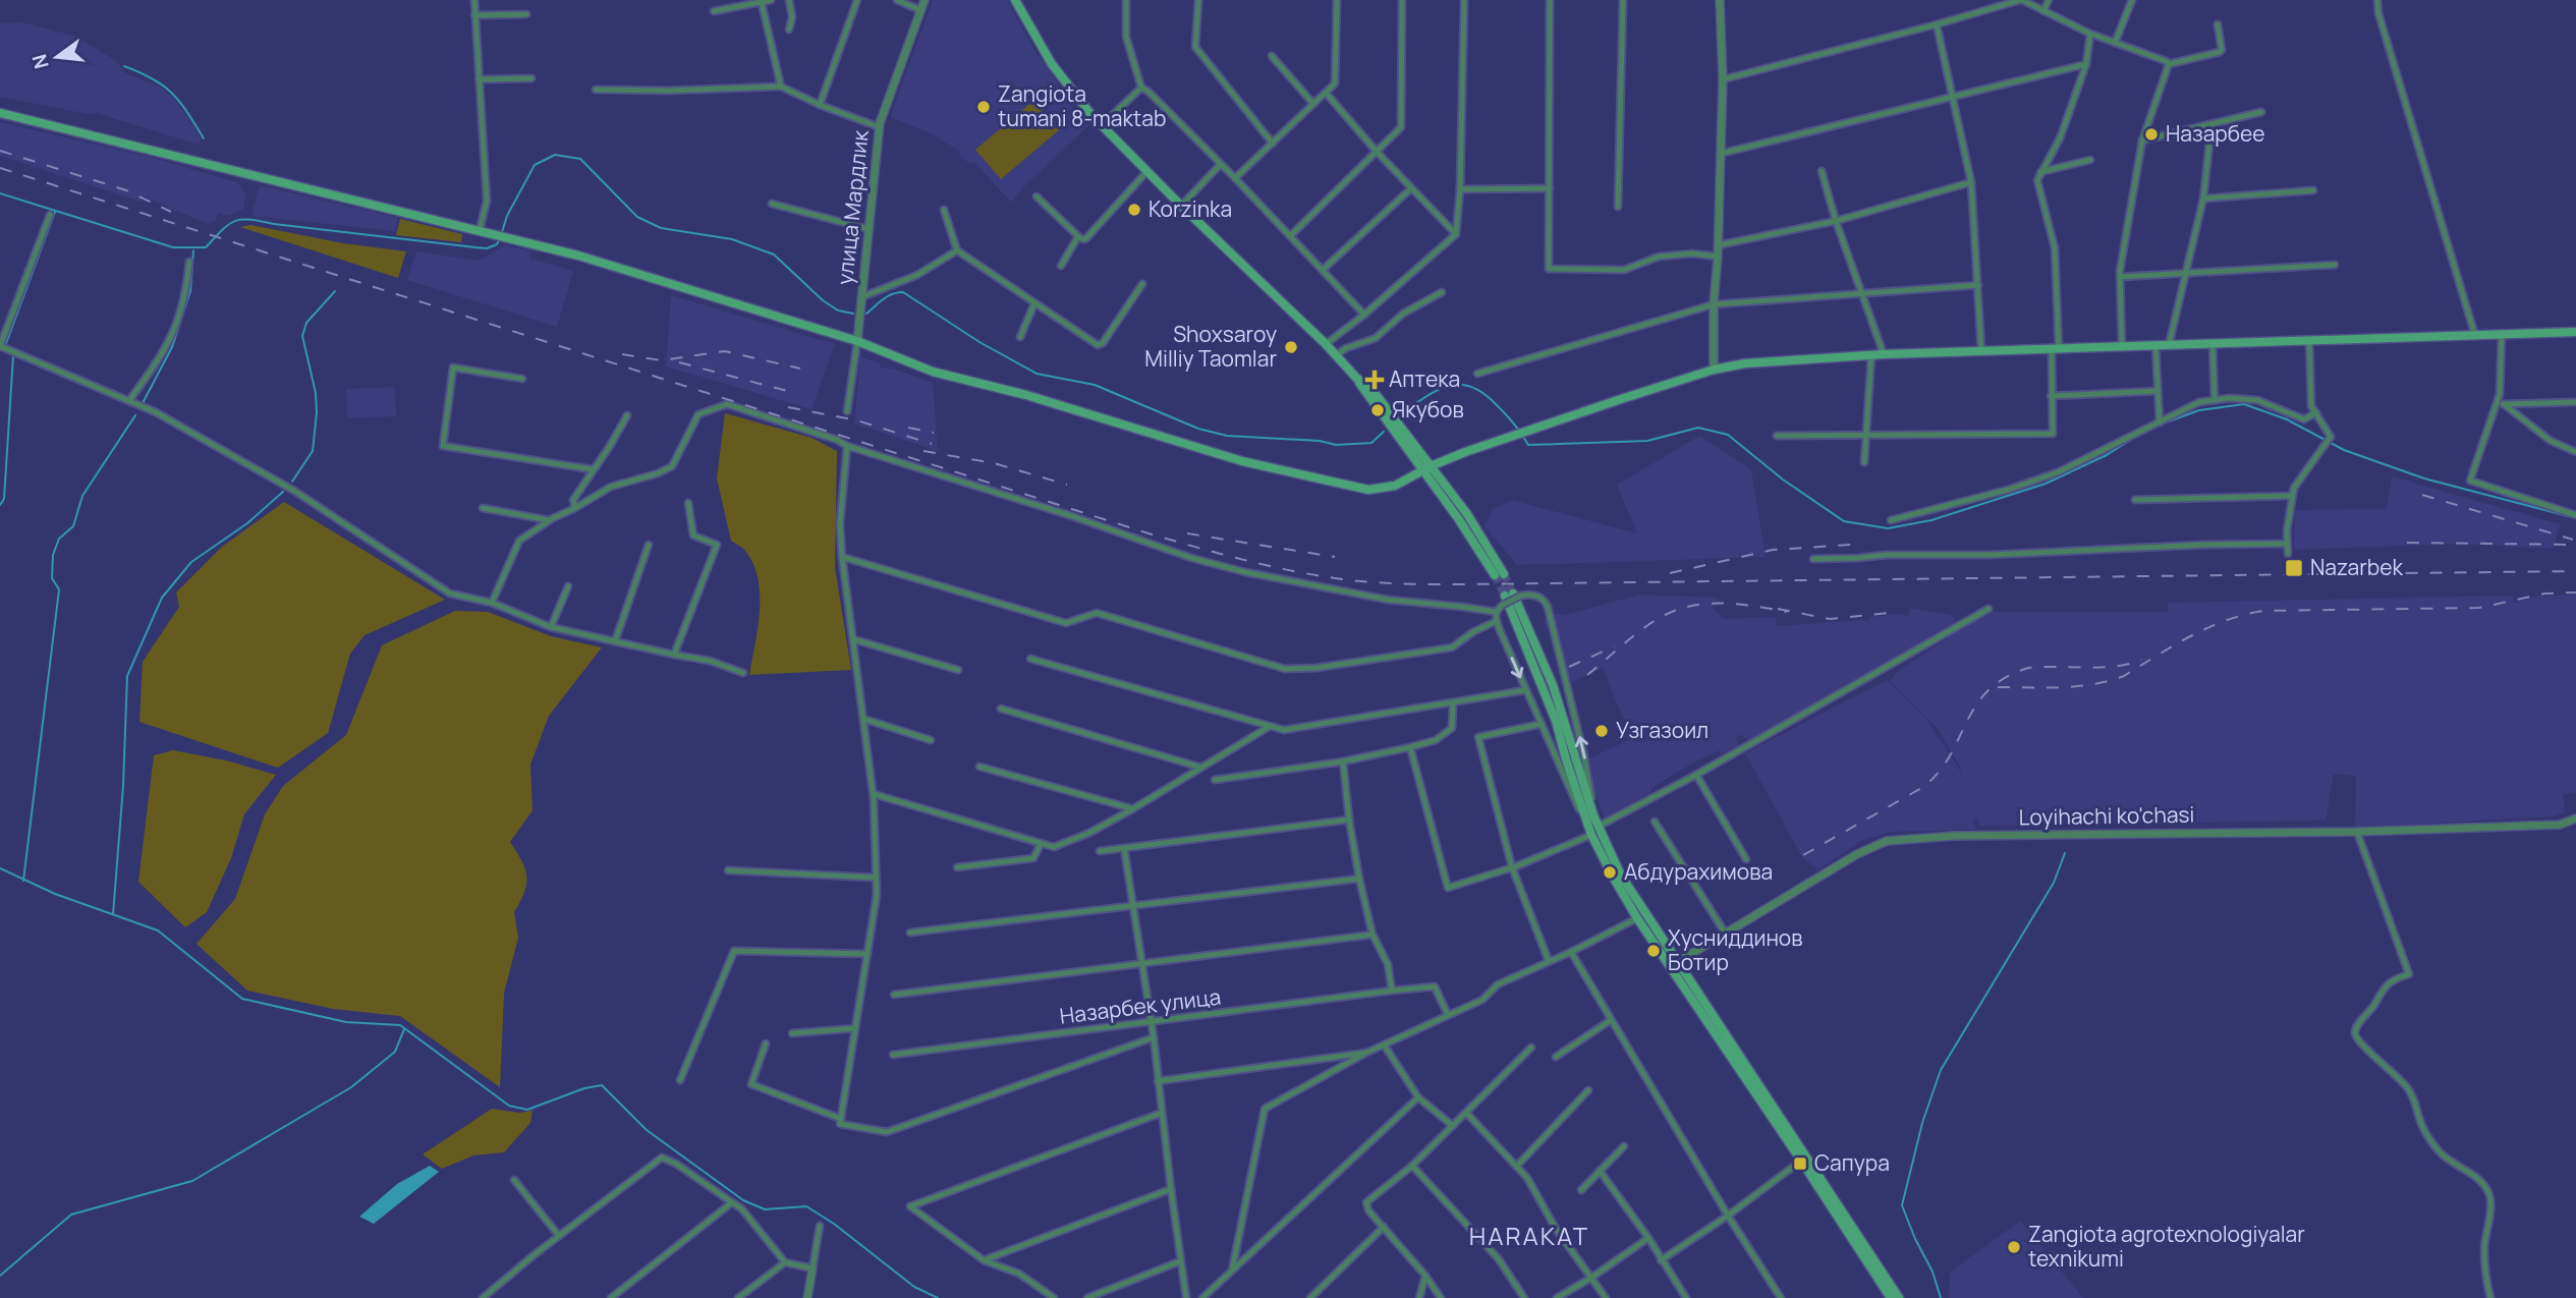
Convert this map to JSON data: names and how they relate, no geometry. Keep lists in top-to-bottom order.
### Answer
{
  "streets": {
    "street": ["улица Мардлик", "Loyihachi ko'chasi", "Назарбек улица"]
  },
  "districts": ["HARAKAT"],
  "places": {
    "other": [
      "Zangiota tumani 8-maktab",
      "Назарбее",
      "Korzinka",
      "Shoxsaroy Milliy Taomlar",
      "Якубов",
      "Узгазоил",
      "Абдурахимова",
      "Хусниддинов Ботир",
      "Zangiota agrotexnologiyalar texnikumi"
    ],
    "health": ["Аптека"],
    "transit": ["Nazarbek", "Сапура"]
  },
  "north": "left"
}
